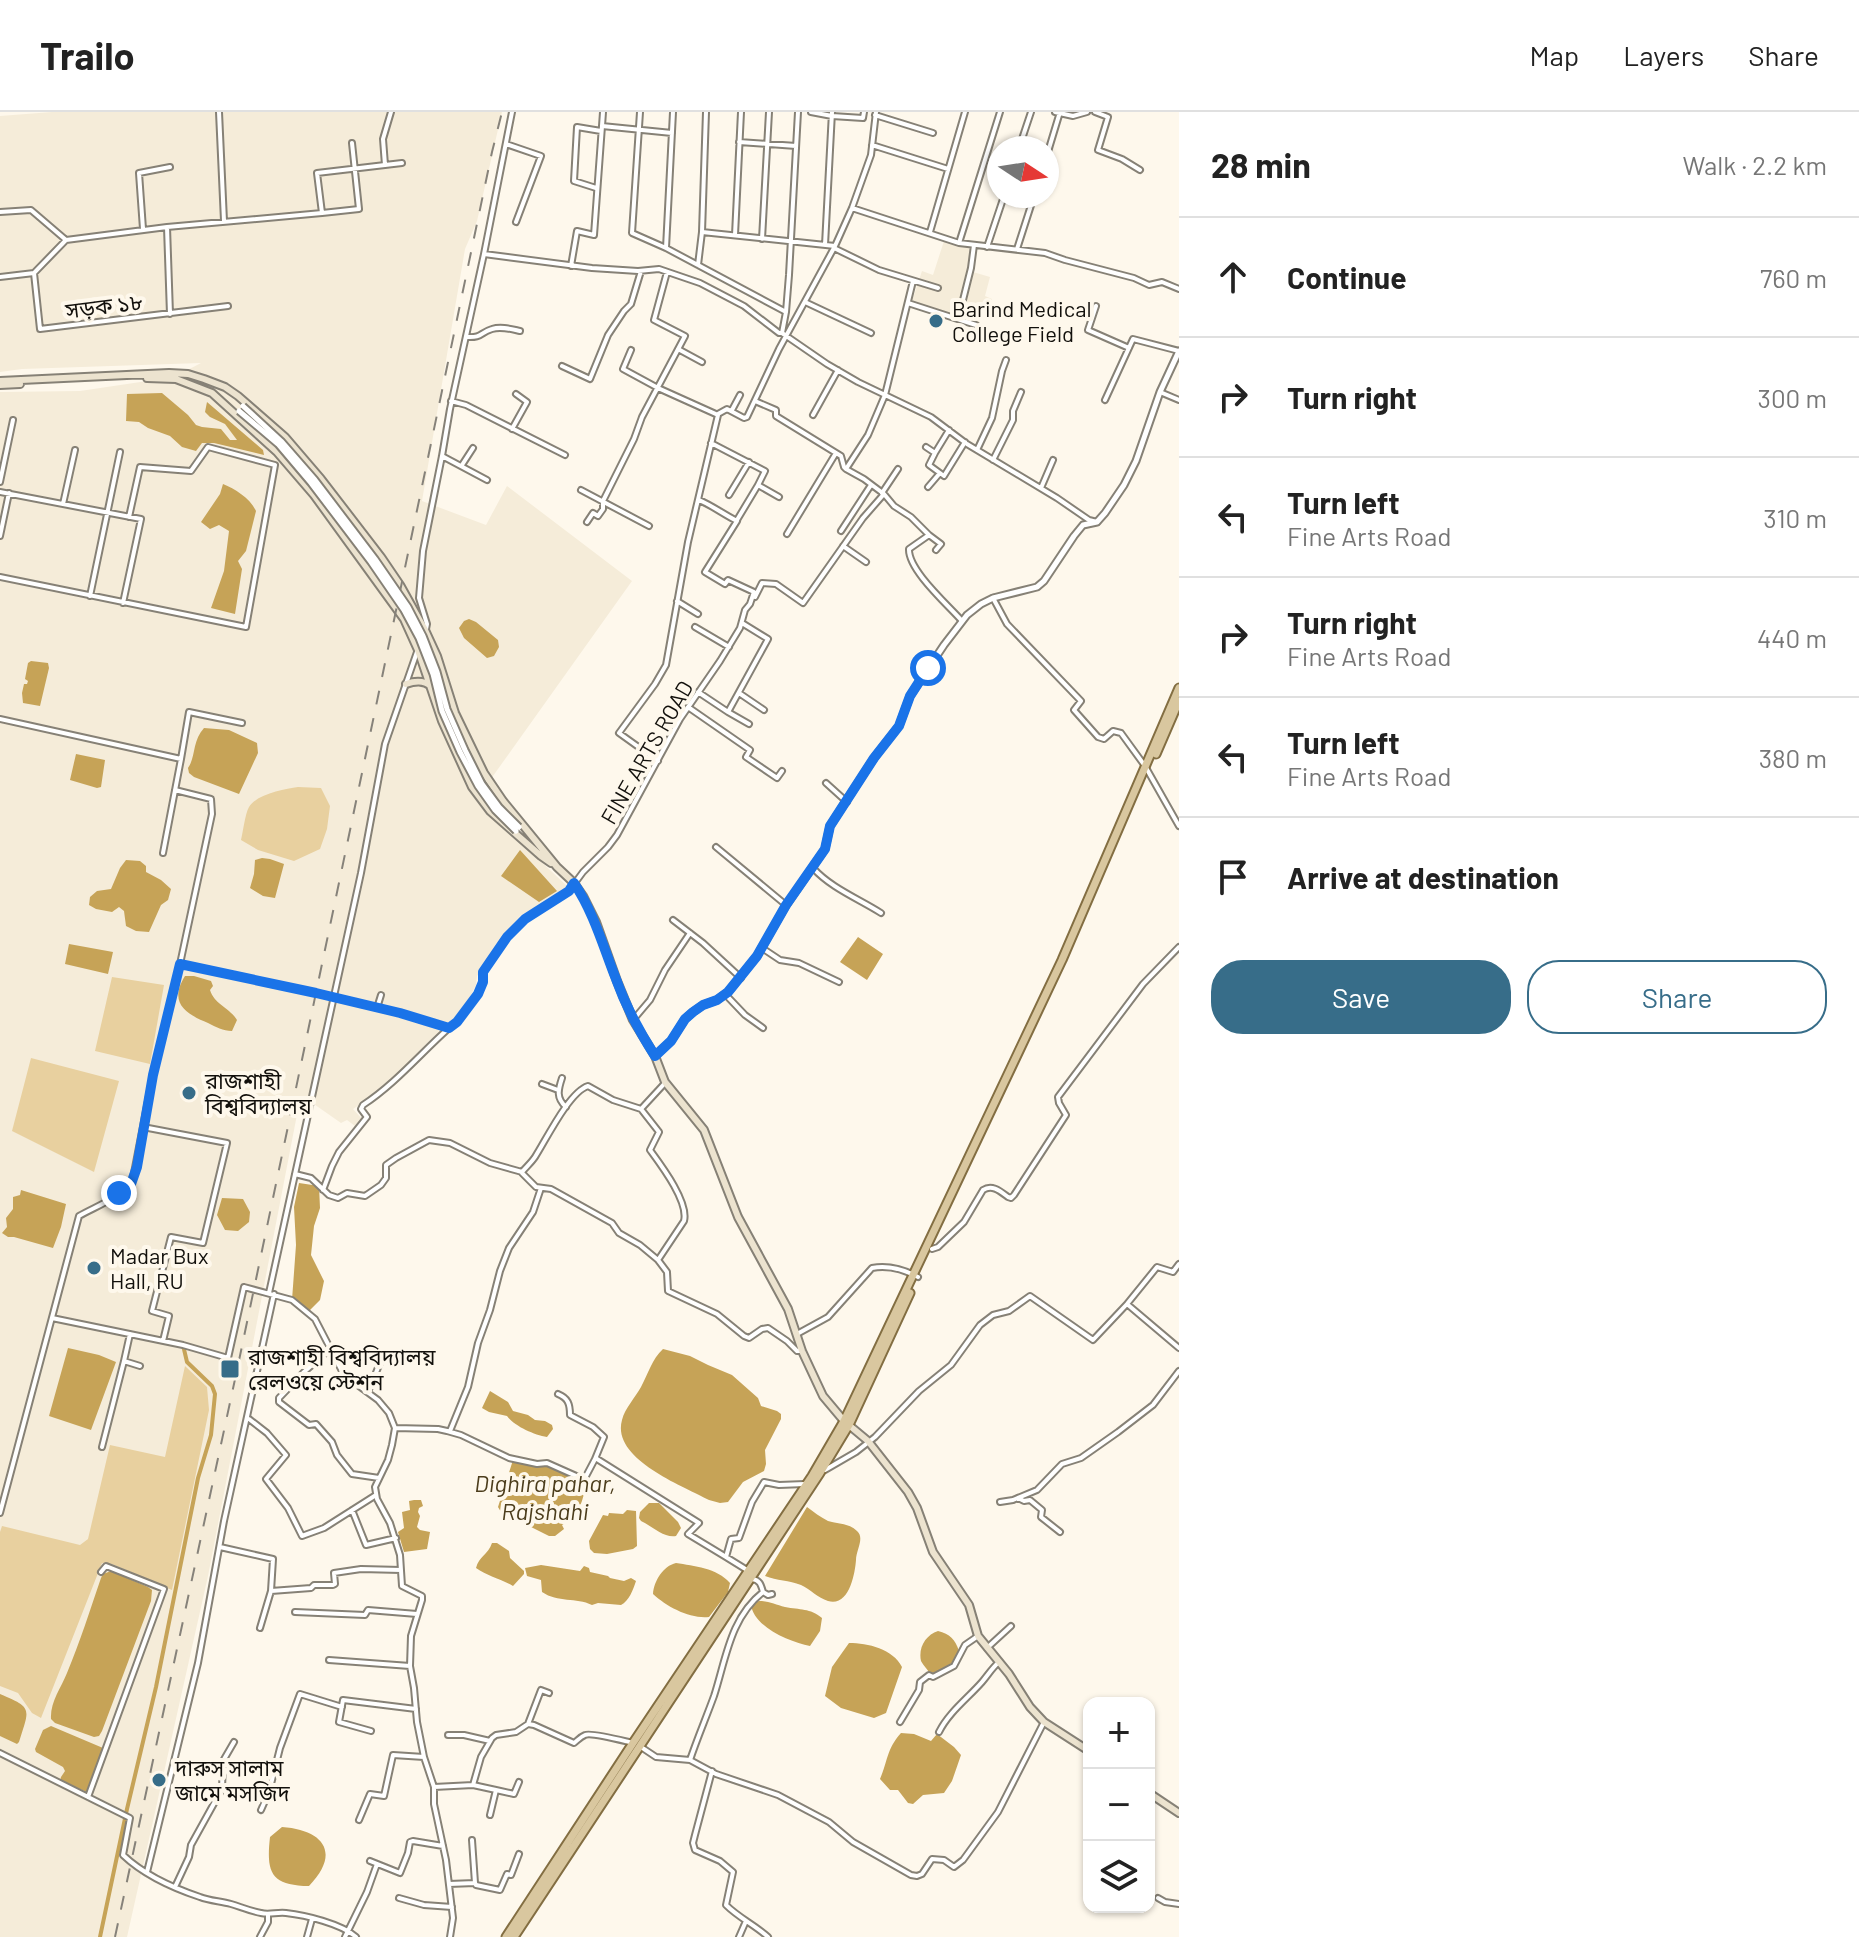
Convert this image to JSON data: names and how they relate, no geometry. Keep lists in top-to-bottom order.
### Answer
{
  "streets": {
    "street": ["সড়ক ১৮", "FINE ARTS ROAD"]
  },
  "water": ["Dighira pahar, Rajshahi"],
  "places": {
    "other": [
      "Barind Medical College Field",
      "রাজশাহী বিশ্ববিদ্যালয়",
      "Madar Bux Hall, RU",
      "দারুস সালাম জামে মসজিদ"
    ],
    "transit": ["রাজশাহী বিশ্ববিদ্যালয় রেলওয়ে স্টেশন"]
  },
  "north": "right",
  "page": {
    "header": "Trailo",
    "nav": ["Map", "Layers", "Share"],
    "heading": ["28 min", "Walk · 2.2 km"],
    "list": [
      ["Continue", "760 m"],
      ["Turn right", "300 m"],
      ["Turn left", "Fine Arts Road", "310 m"],
      ["Turn right", "Fine Arts Road", "440 m"],
      ["Turn left", "Fine Arts Road", "380 m"],
      "Arrive at destination"
    ],
    "buttons": ["Save", "Share"],
    "map_buttons": ["+", "−"]
  }
}
